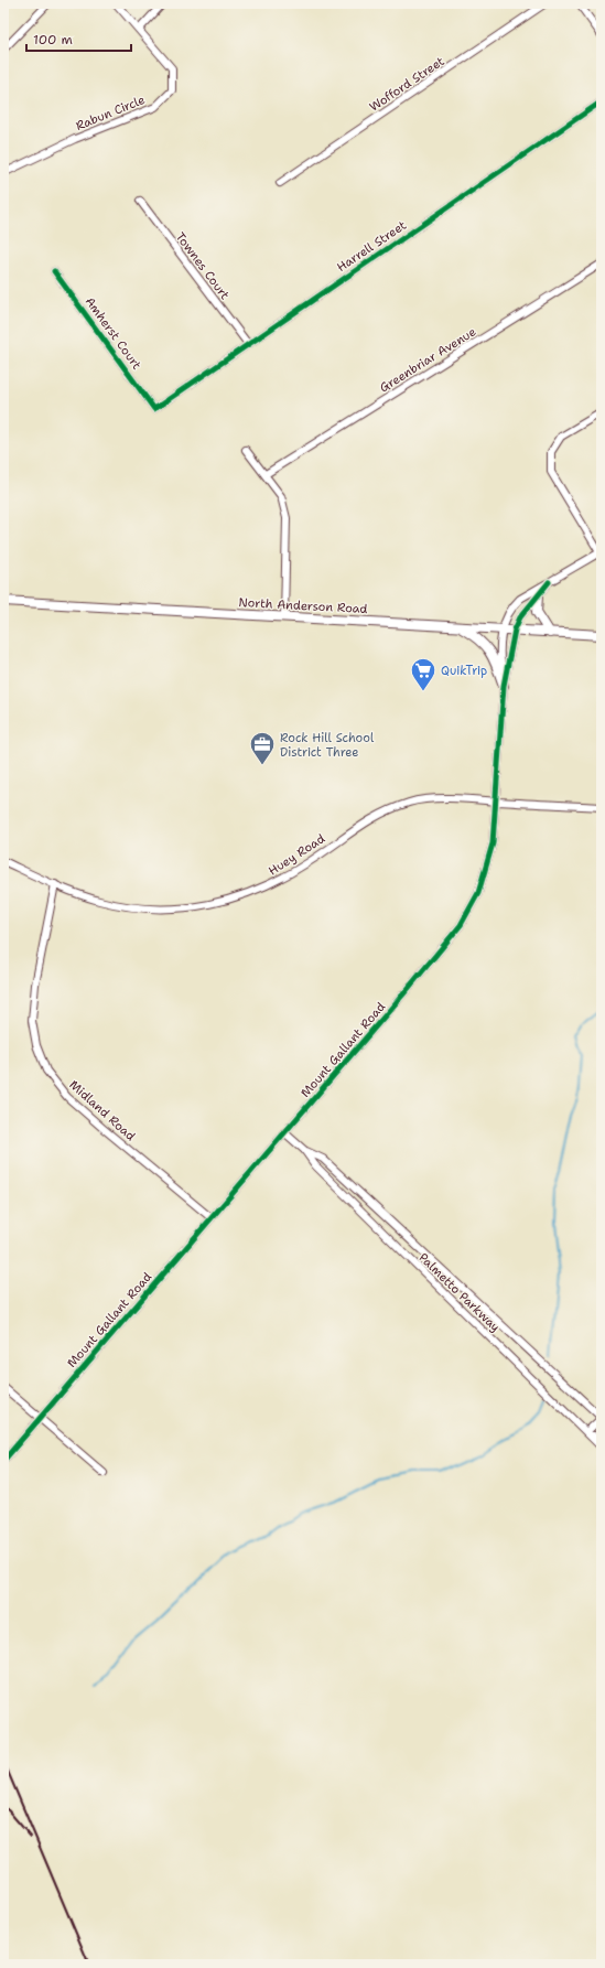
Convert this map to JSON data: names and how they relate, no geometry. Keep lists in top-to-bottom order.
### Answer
{
  "streets": {
    "main road": ["North Anderson Road"],
    "street": [
      "Wofford Street",
      "Rabun Circle",
      "Harrell Street",
      "Townes Court",
      "Amherst Court",
      "Greenbriar Avenue",
      "Huey Road",
      "Mount Gallant Road",
      "Midland Road",
      "Palmetto Parkway"
    ]
  },
  "crossings": [
    ["Harrell Street", "Townes Court"],
    ["Harrell Street", "Amherst Court"],
    ["North Anderson Road", "Mount Gallant Road"],
    ["Huey Road", "Mount Gallant Road"],
    ["Huey Road", "Midland Road"],
    ["Mount Gallant Road", "Midland Road"],
    ["Mount Gallant Road", "Palmetto Parkway"]
  ],
  "places": {
    "supermarket": ["QuikTrip"],
    "office": ["Rock Hill School District Three"]
  },
  "scale_bar": "100 m"
}
